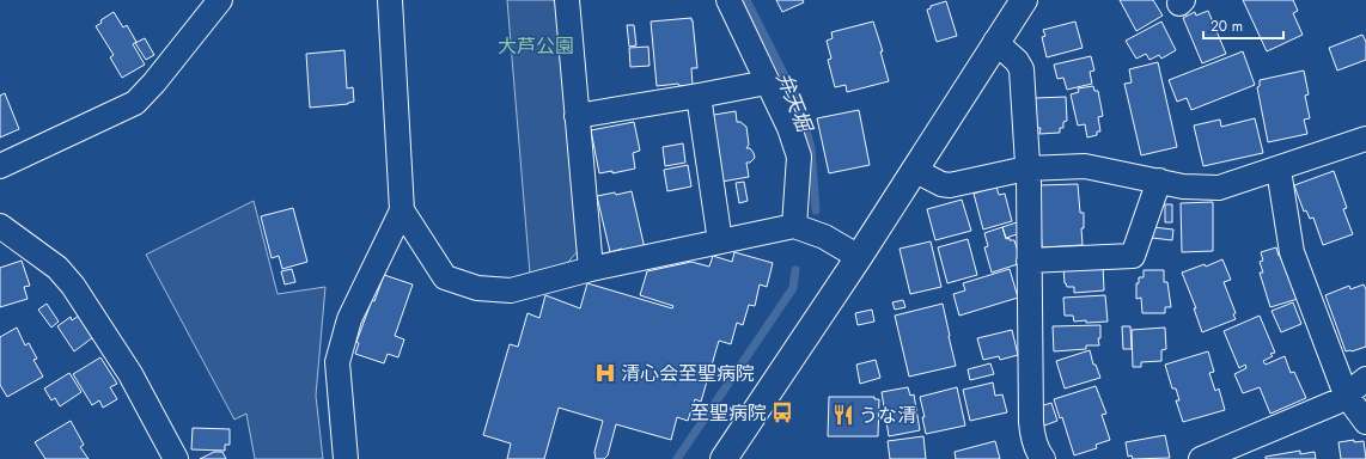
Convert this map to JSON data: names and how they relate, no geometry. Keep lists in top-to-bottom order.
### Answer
{
  "water": ["弁天堀"],
  "parks": ["大芦公園"],
  "places": {
    "hospital": ["清心会至聖病院"],
    "bus stop": ["至聖病院"],
    "restaurant": ["うな清"]
  },
  "scale_bar": "20 m"
}
